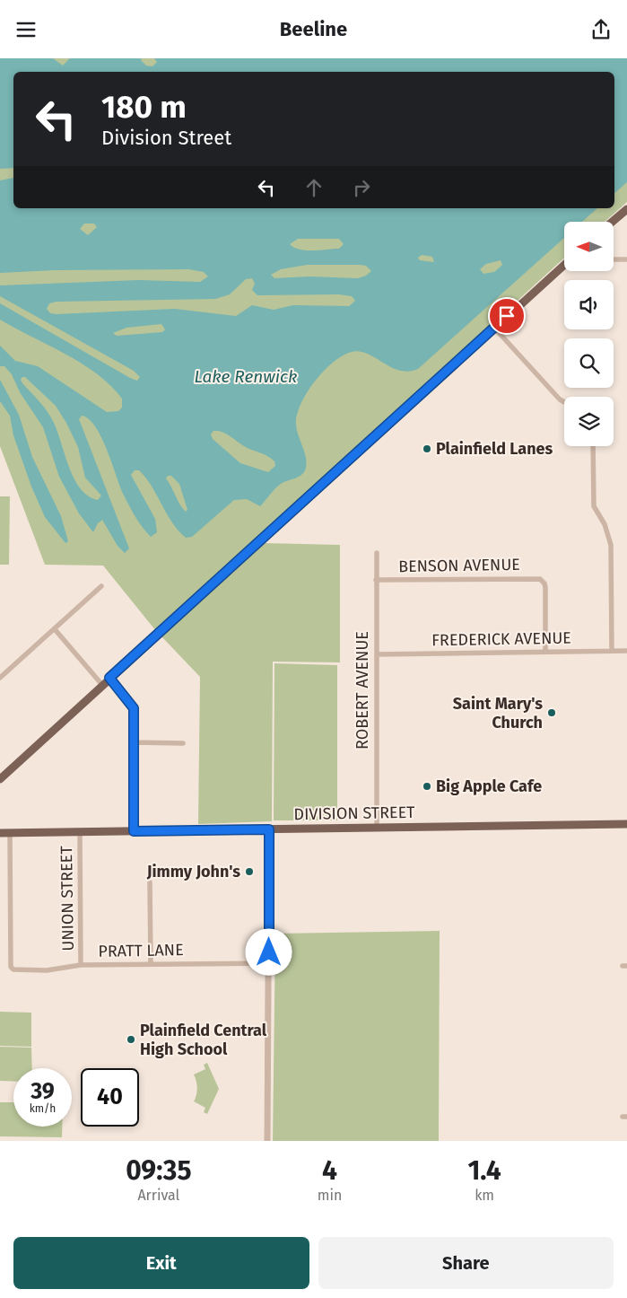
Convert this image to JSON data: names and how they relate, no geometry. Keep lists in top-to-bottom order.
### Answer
{
  "streets": {
    "main road": ["DIVISION STREET"],
    "street": [
      "BENSON AVENUE",
      "FREDERICK AVENUE",
      "ROBERT AVENUE",
      "UNION STREET",
      "PRATT LANE"
    ]
  },
  "crossings": [
    ["BENSON AVENUE", "FREDERICK AVENUE"],
    ["BENSON AVENUE", "ROBERT AVENUE"],
    ["FREDERICK AVENUE", "ROBERT AVENUE"],
    ["ROBERT AVENUE", "DIVISION STREET"],
    ["DIVISION STREET", "UNION STREET"],
    ["DIVISION STREET", "PRATT LANE"],
    ["UNION STREET", "PRATT LANE"]
  ],
  "water": ["Lake Renwick"],
  "places": [
    "Plainfield Lanes",
    "Saint Mary's Church",
    "Big Apple Cafe",
    "Jimmy John's",
    "Plainfield Central High School"
  ],
  "north": "left",
  "page": {
    "header": "Beeline",
    "turn": ["180 m", "Division Street"],
    "speed": "39 km/h",
    "limit": "40",
    "eta": [
      "09:35",
      "Arrival",
      "4",
      "min",
      "1.4",
      "km"
    ],
    "buttons": ["Exit", "Share"]
  }
}
